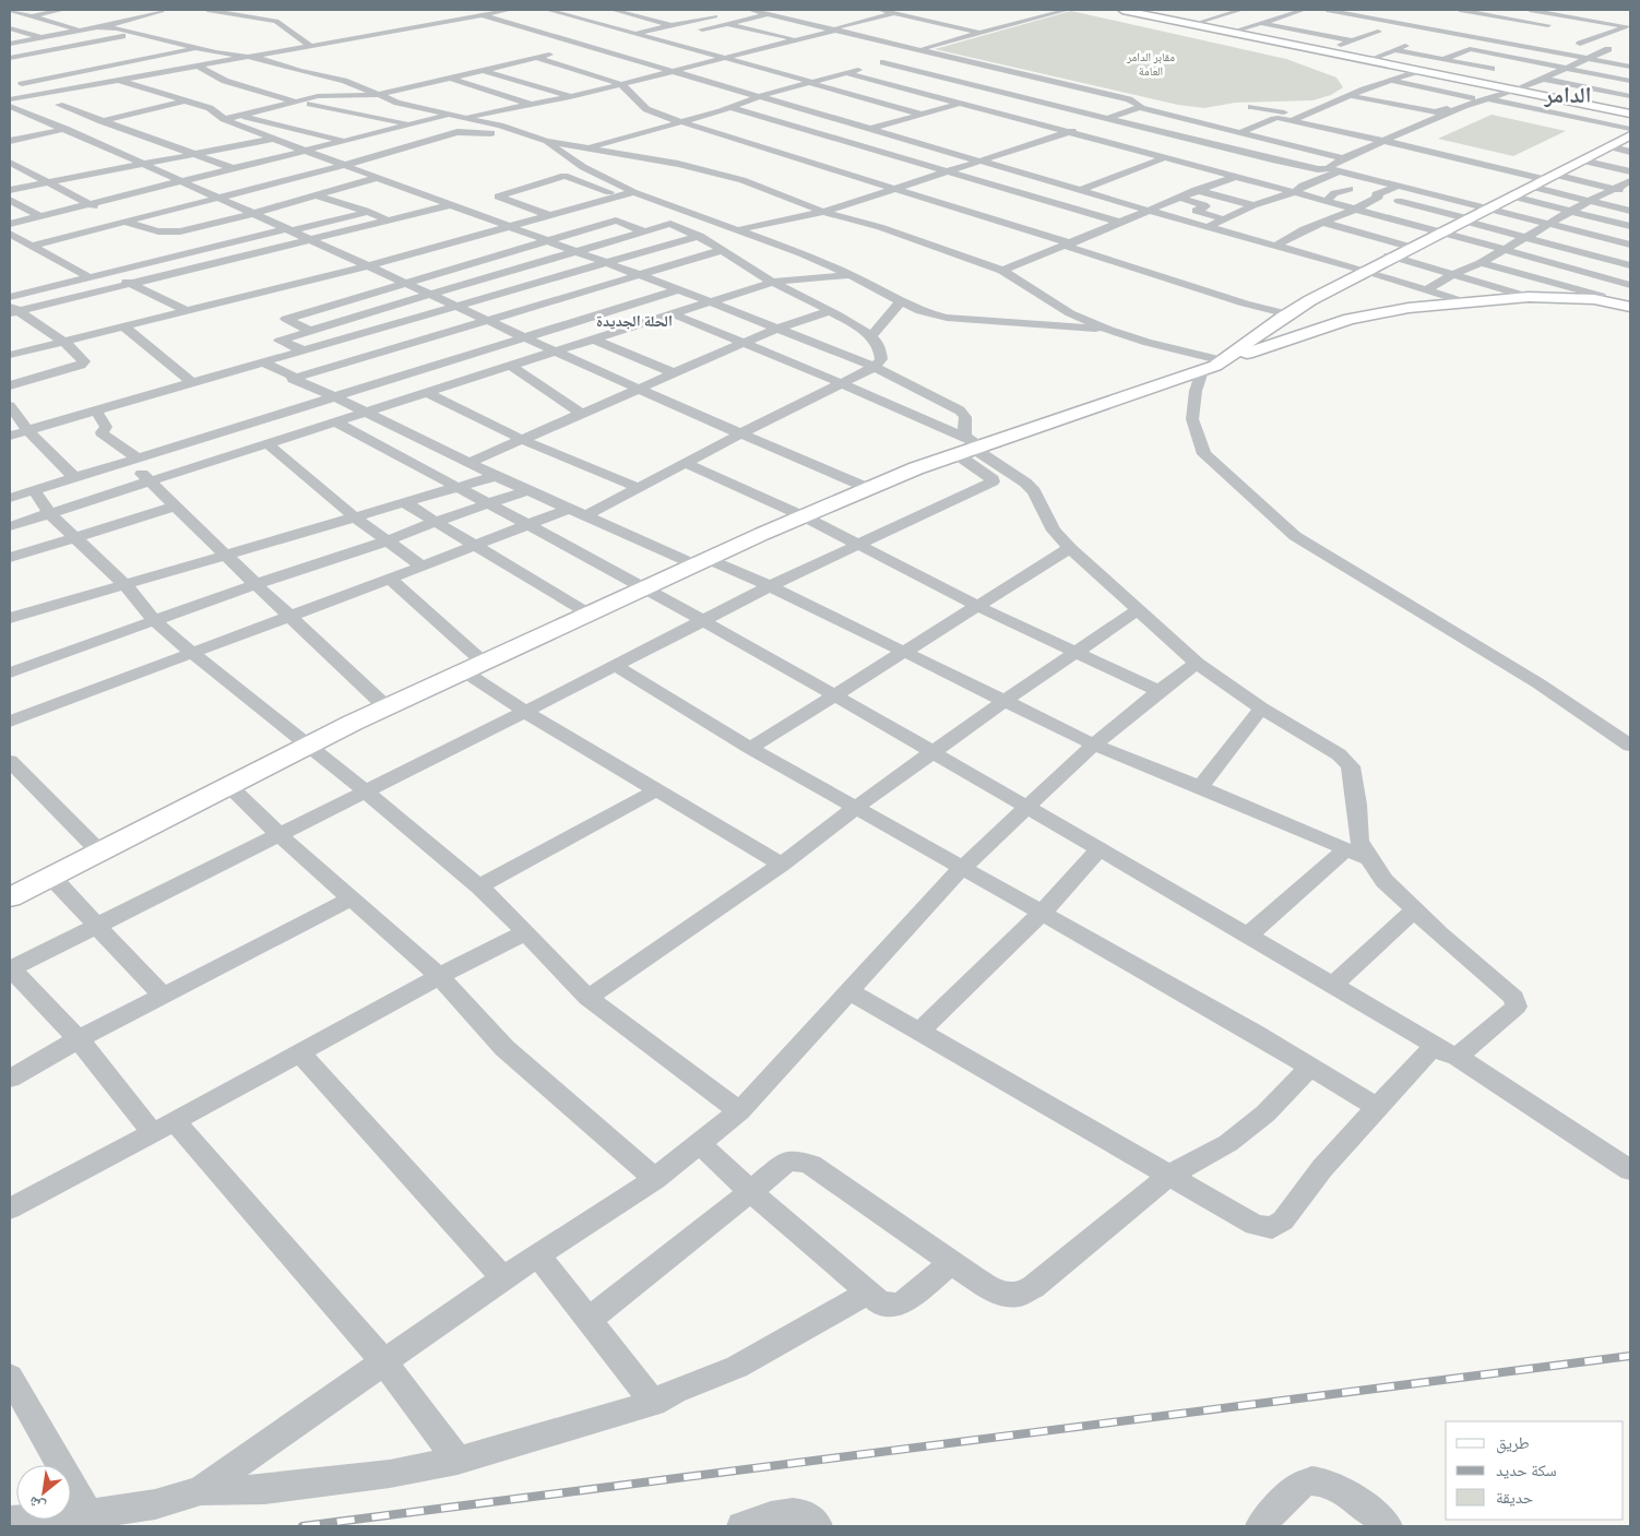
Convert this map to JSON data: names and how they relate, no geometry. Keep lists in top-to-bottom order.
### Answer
{
  "districts": ["الدامر", "الحلة الجديدة"],
  "parks": ["مقابر الدامر العامة"],
  "legend": ["طريق", "سكة حديد", "حديقة"],
  "north": "bottom left"
}
